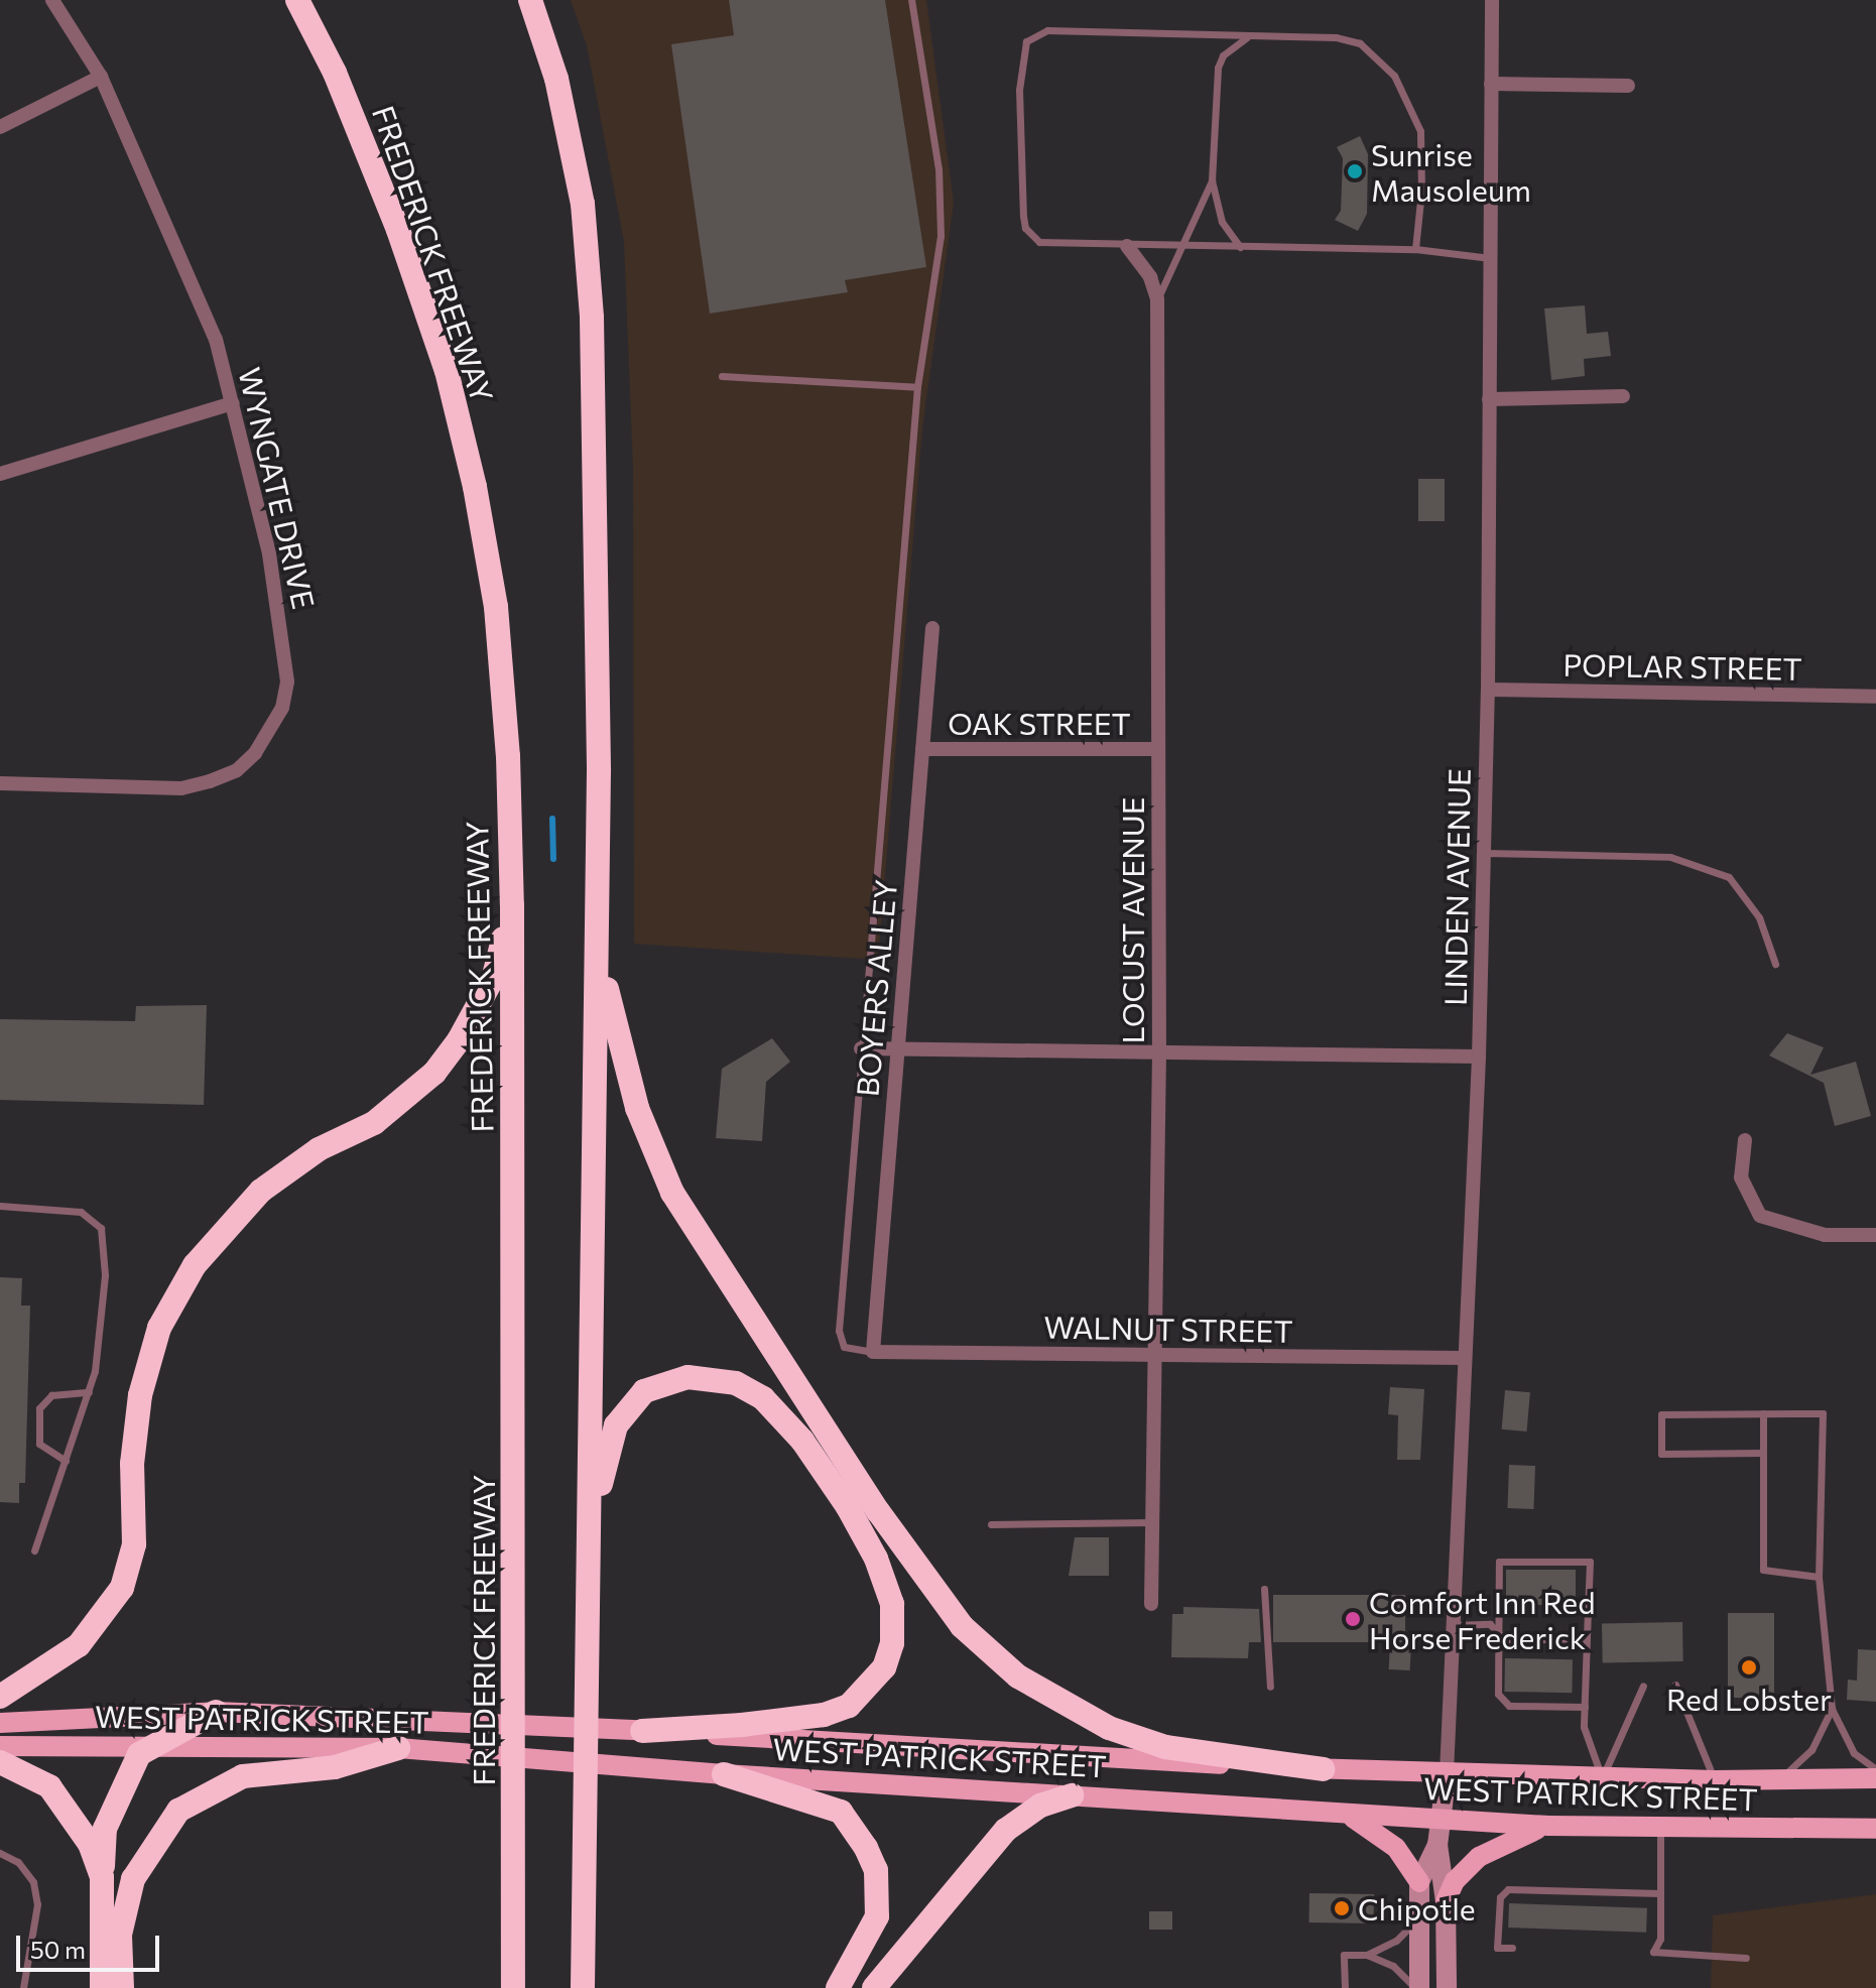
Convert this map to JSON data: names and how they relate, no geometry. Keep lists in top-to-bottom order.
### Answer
{
  "streets": {
    "highway": ["FREDERICK FREEWAY"],
    "main road": ["WEST PATRICK STREET"],
    "street": [
      "WYNGATE DRIVE",
      "POPLAR STREET",
      "OAK STREET",
      "LINDEN AVENUE",
      "LOCUST AVENUE",
      "BOYERS ALLEY",
      "WALNUT STREET"
    ]
  },
  "crossings": [
    ["POPLAR STREET", "LINDEN AVENUE"],
    ["OAK STREET", "LOCUST AVENUE"],
    ["OAK STREET", "BOYERS ALLEY"],
    ["LINDEN AVENUE", "WALNUT STREET"],
    ["LINDEN AVENUE", "WEST PATRICK STREET"],
    ["LOCUST AVENUE", "WALNUT STREET"],
    ["BOYERS ALLEY", "WALNUT STREET"]
  ],
  "places": [
    "Sunrise Mausoleum",
    "Comfort Inn Red Horse Frederick",
    "Red Lobster",
    "Chipotle"
  ],
  "scale_bar": "50 m"
}
